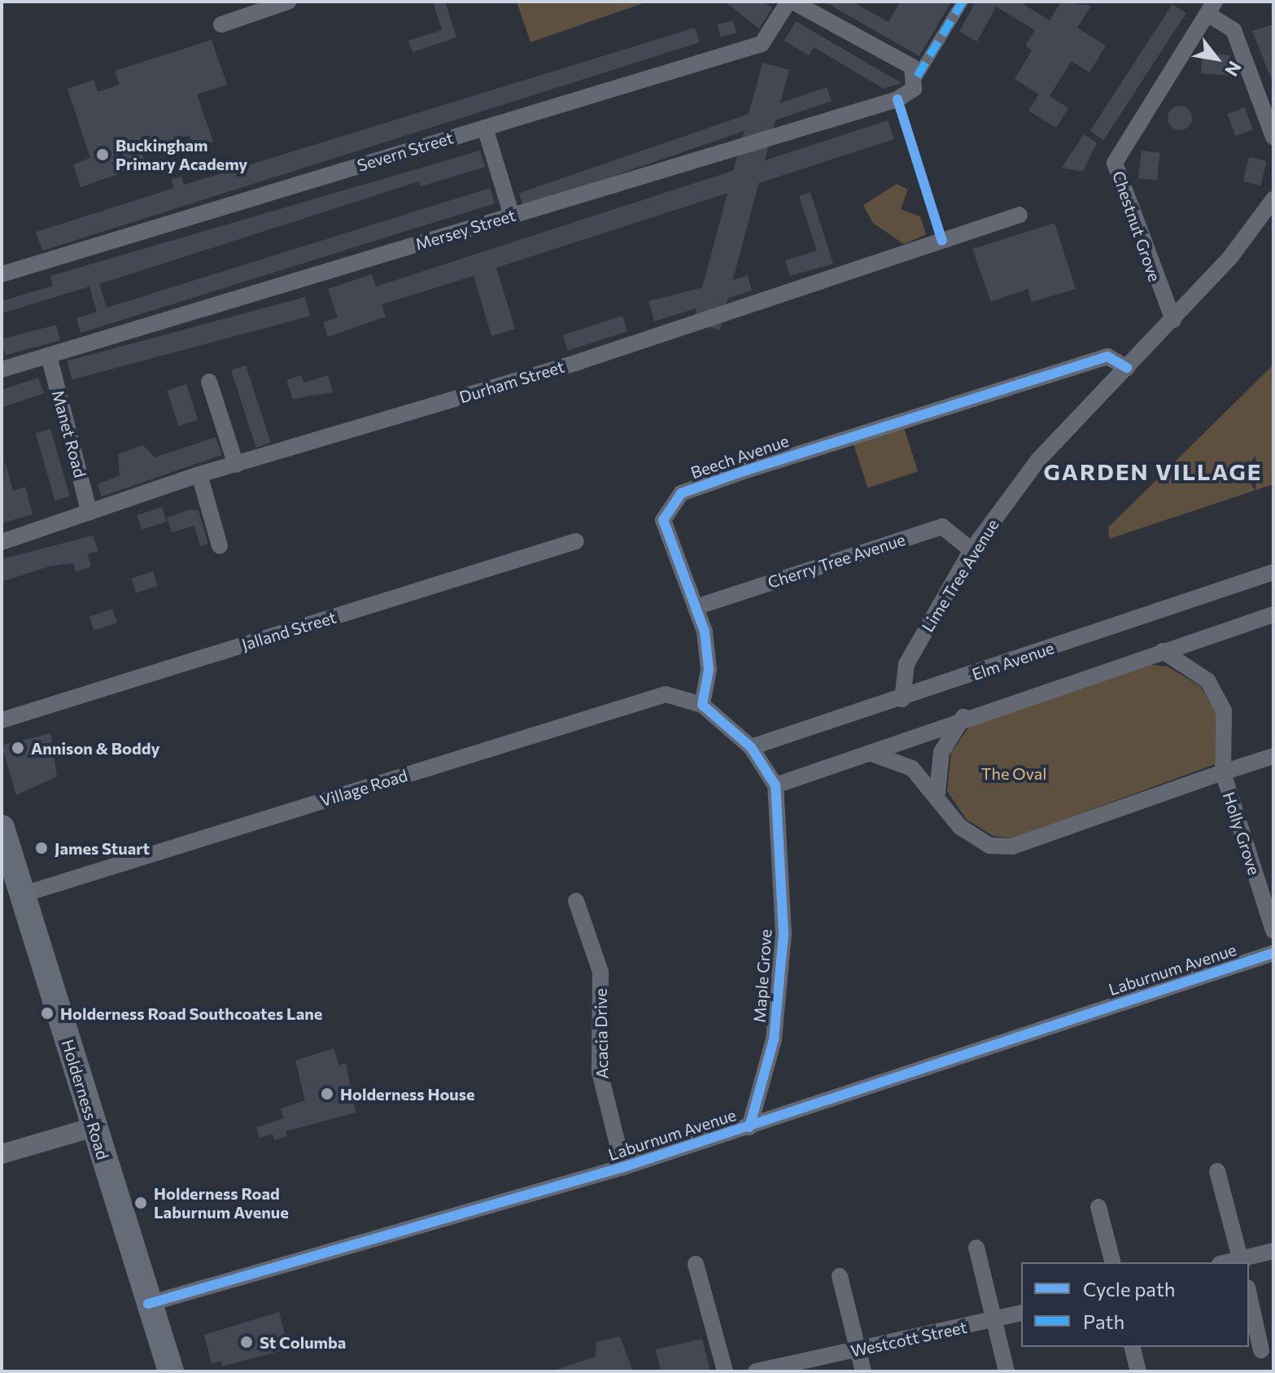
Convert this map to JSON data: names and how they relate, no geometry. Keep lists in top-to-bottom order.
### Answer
{
  "streets": {
    "highway": ["Holderness Road"],
    "street": [
      "Severn Street",
      "Chestnut Grove",
      "Mersey Street",
      "Durham Street",
      "Manet Road",
      "Beech Avenue",
      "Cherry Tree Avenue",
      "Lime Tree Avenue",
      "Jalland Street",
      "Elm Avenue",
      "Village Road",
      "Holly Grove",
      "Laburnum Avenue",
      "Maple Grove",
      "Acacia Drive",
      "Westcott Street"
    ]
  },
  "crossings": [
    ["Chestnut Grove", "Lime Tree Avenue"],
    ["Mersey Street", "Manet Road"],
    ["Durham Street", "Manet Road"],
    ["Beech Avenue", "Cherry Tree Avenue"],
    ["Beech Avenue", "Lime Tree Avenue"],
    ["Beech Avenue", "Village Road"],
    ["Cherry Tree Avenue", "Lime Tree Avenue"],
    ["Lime Tree Avenue", "Elm Avenue"],
    ["Village Road", "Holderness Road"],
    ["Laburnum Avenue", "Maple Grove"],
    ["Laburnum Avenue", "Acacia Drive"],
    ["Laburnum Avenue", "Holderness Road"]
  ],
  "districts": ["GARDEN VILLAGE"],
  "parks": ["The Oval"],
  "places": [
    "Buckingham Primary Academy",
    "Annison & Boddy",
    "James Stuart",
    "Holderness Road Southcoates Lane",
    "Holderness House",
    "Holderness Road Laburnum Avenue",
    "St Columba"
  ],
  "legend": ["Cycle path", "Path"],
  "north": "bottom right"
}
